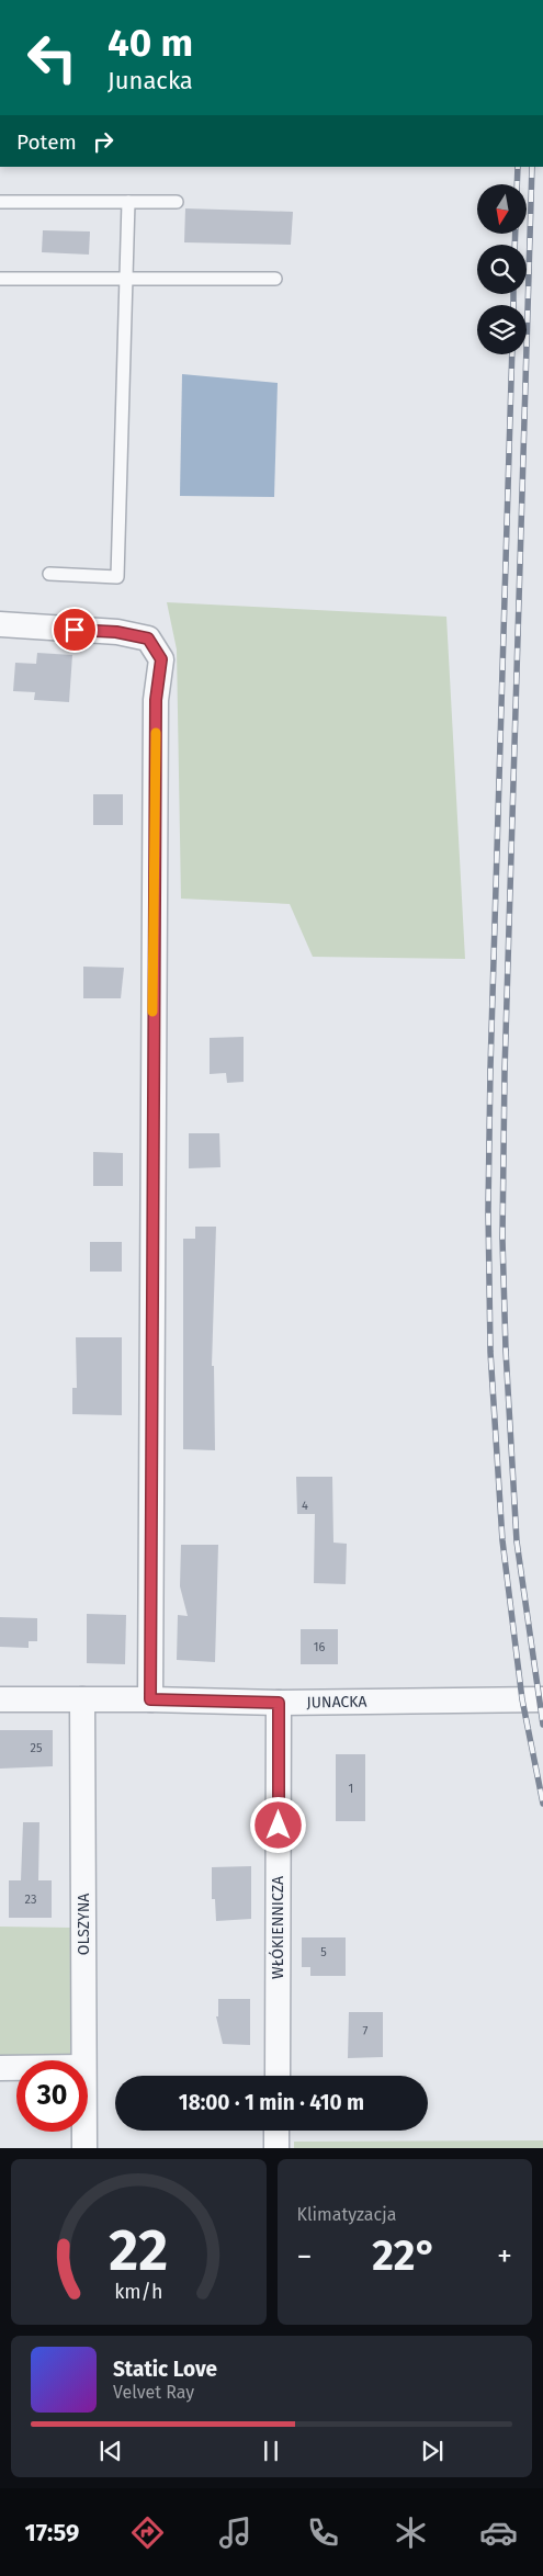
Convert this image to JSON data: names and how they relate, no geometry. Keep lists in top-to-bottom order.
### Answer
{
  "streets": {
    "street": ["JUNACKA", "OLSZYNA", "WŁÓKIENNICZA"]
  },
  "crossings": [
    ["JUNACKA", "OLSZYNA"],
    ["JUNACKA", "WŁÓKIENNICZA"]
  ],
  "house_numbers": [
    "4",
    "16",
    "25",
    "1",
    "23",
    "5",
    "7"
  ],
  "north": "bottom",
  "page": {
    "turn": ["40 m", "Junacka"],
    "then": "Potem",
    "limit": "30",
    "trip": "18:00 · 1 min · 410 m",
    "tile": "Klimatyzacja",
    "heat": ["−", "22°", "+"],
    "song": ["Static Love", "Velvet Ray"],
    "tabs": "17:59",
    "gauge": ["22", "km/h"]
  }
}
